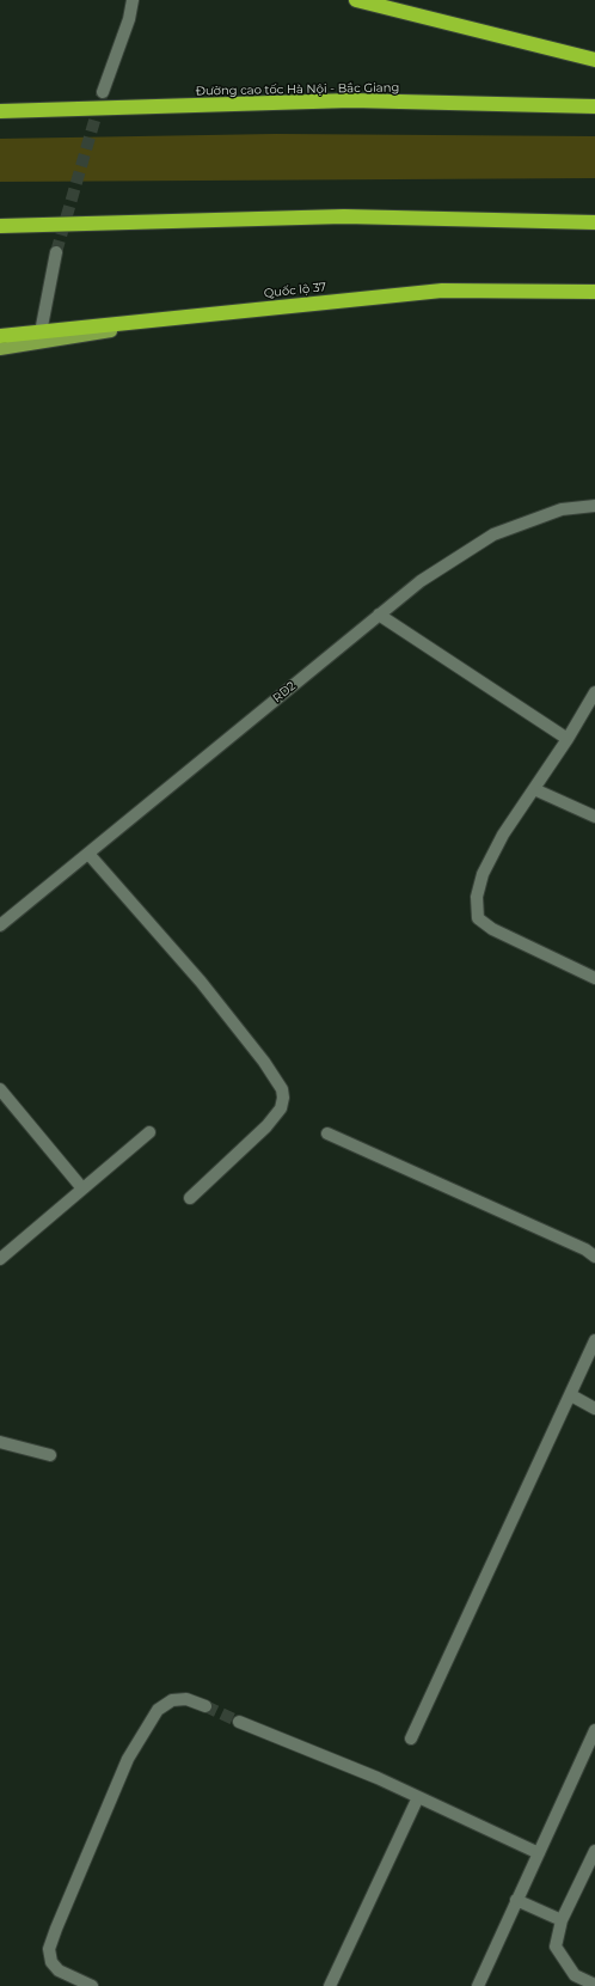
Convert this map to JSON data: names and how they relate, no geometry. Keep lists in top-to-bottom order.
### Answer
{
  "streets": {
    "highway": ["Đường cao tốc Hà Nội - Bắc Giang", "Quốc lộ 37"],
    "street": ["RD2"]
  }
}
